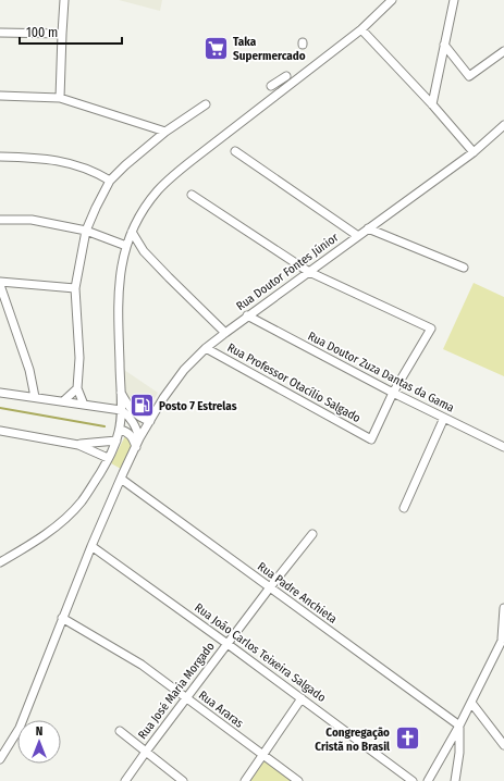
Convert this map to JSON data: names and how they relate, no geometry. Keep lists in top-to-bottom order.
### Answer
{
  "streets": {
    "street": [
      "Rua Doutor Fontes Júnior",
      "Rua Doutor Zuza Dantas da Gama",
      "Rua Professor Otacílio Salgado",
      "Rua Padre Anchieta",
      "Rua João Carlos Teixeira Salgado",
      "Rua José Maria Morgado",
      "Rua Araras"
    ]
  },
  "crossings": [
    ["Rua Doutor Fontes Júnior", "Rua Doutor Zuza Dantas da Gama"],
    ["Rua Doutor Fontes Júnior", "Rua Professor Otacílio Salgado"],
    ["Rua Doutor Fontes Júnior", "Rua Padre Anchieta"],
    ["Rua Doutor Fontes Júnior", "Rua João Carlos Teixeira Salgado"],
    ["Rua Doutor Fontes Júnior", "Rua Araras"],
    ["Rua Doutor Zuza Dantas da Gama", "Rua Professor Otacílio Salgado"],
    ["Rua Padre Anchieta", "Rua José Maria Morgado"],
    ["Rua João Carlos Teixeira Salgado", "Rua José Maria Morgado"],
    ["Rua José Maria Morgado", "Rua Araras"]
  ],
  "places": {
    "supermarket": ["Taka Supermercado"],
    "fuel station": ["Posto 7 Estrelas"],
    "church": ["Congregação Cristã no Brasil"]
  },
  "scale_bar": "100 m",
  "north": "top"
}
